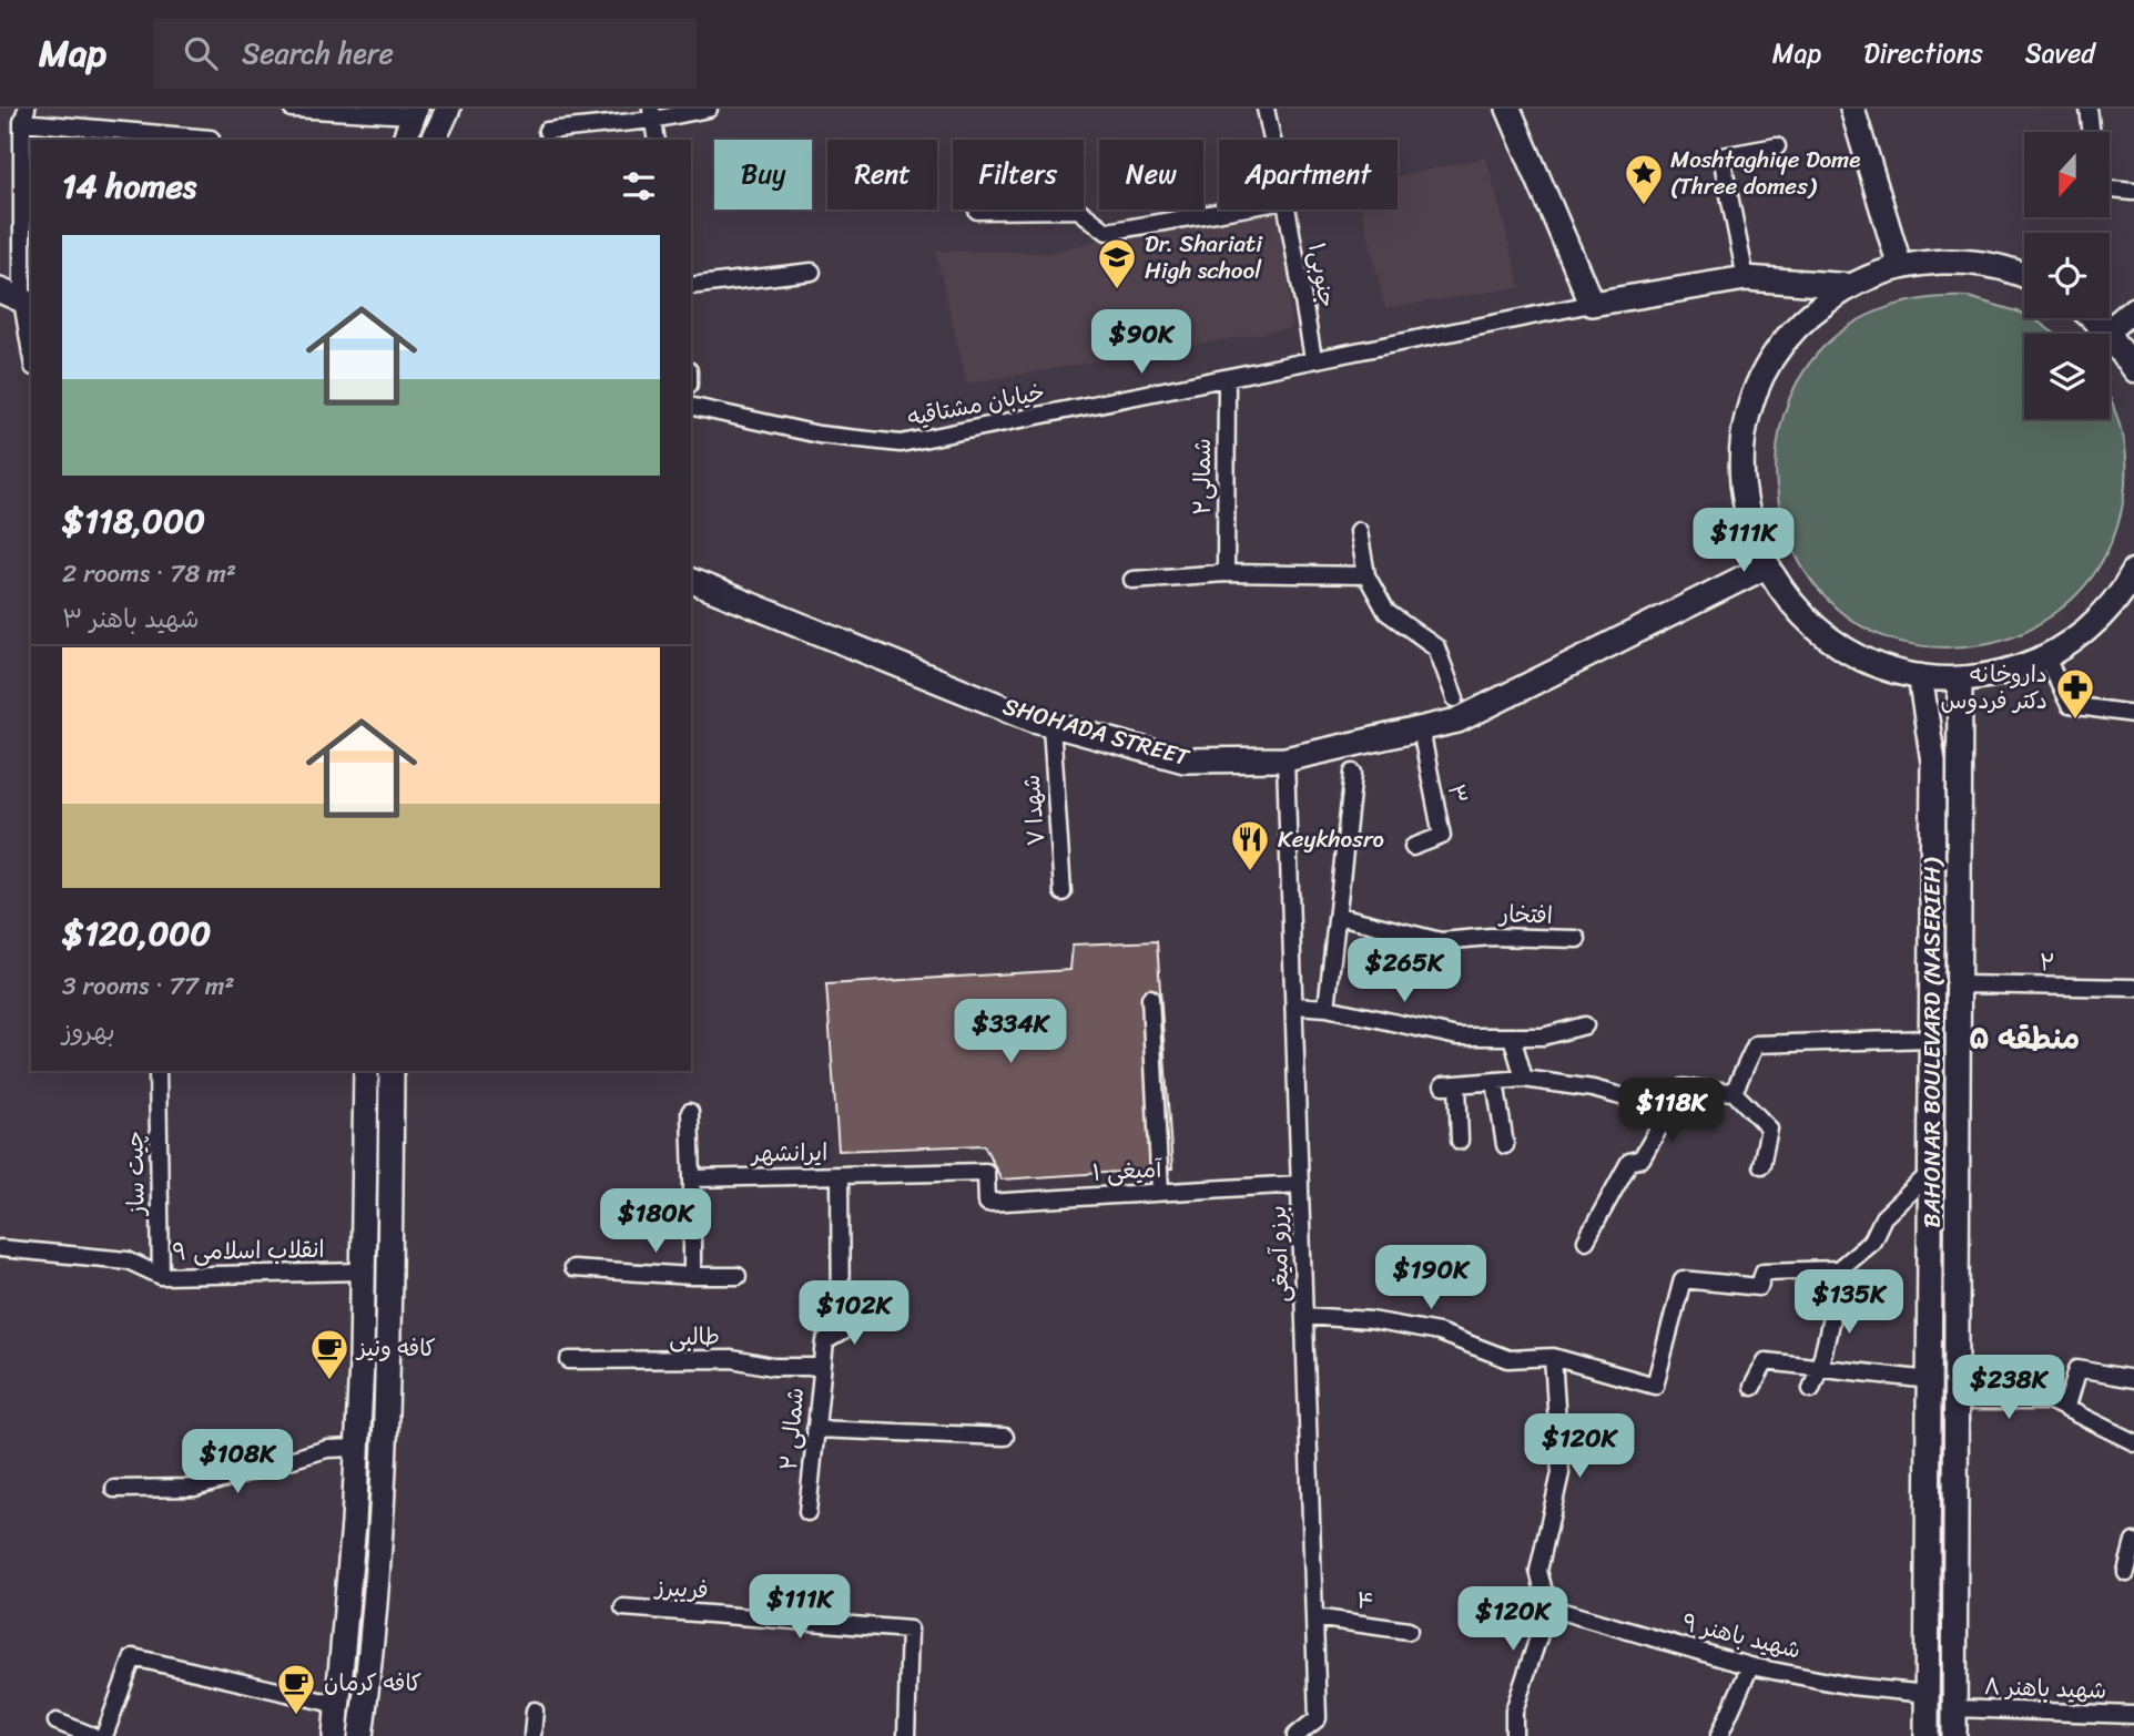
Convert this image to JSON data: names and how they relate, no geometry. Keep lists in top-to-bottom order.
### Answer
{
  "streets": {
    "main road": ["SHOHADA STREET", "BAHONAR BOULEVARD (NASERIEH)"],
    "street": [
      "جنوبی۱",
      "خیابان مشتاقیه",
      "شمالی۲",
      "۳",
      "شهدا ۷",
      "افتخار",
      "۲",
      "ایرانشهر",
      "آمیغی ۱",
      "چیت ساز",
      "انقلاب اسلامی ۹",
      "برزو آمیغی",
      "طالبی",
      "۲ شمالی",
      "فریبرز",
      "۴",
      "شهید باهنر ۹",
      "شهید باهنر ۸"
    ]
  },
  "crossings": [
    ["جنوبی۱", "خیابان مشتاقیه"],
    ["خیابان مشتاقیه", "شمالی۲"],
    ["SHOHADA STREET", "۳"],
    ["SHOHADA STREET", "شهدا ۷"],
    ["SHOHADA STREET", "برزو آمیغی"],
    ["۲", "BAHONAR BOULEVARD (NASERIEH)"],
    ["BAHONAR BOULEVARD (NASERIEH)", "شهید باهنر ۹"],
    ["BAHONAR BOULEVARD (NASERIEH)", "شهید باهنر ۸"],
    ["ایرانشهر", "آمیغی ۱"],
    ["ایرانشهر", "۲ شمالی"],
    ["آمیغی ۱", "برزو آمیغی"],
    ["چیت ساز", "انقلاب اسلامی ۹"],
    ["برزو آمیغی", "۴"],
    ["طالبی", "۲ شمالی"]
  ],
  "districts": ["منطقه ۵"],
  "places": {
    "place": ["Moshtaghiye Dome (Three domes)"],
    "school or university": ["Dr. Shariati High school"],
    "pharmacy": ["داروخانه دکتر فردوس"],
    "restaurant": ["Keykhosro"],
    "cafe": ["کافه ونیز", "کافه کرمان"]
  },
  "north": "bottom",
  "page": {
    "header": "Map",
    "search": "Search here",
    "nav": ["Map", "Directions", "Saved"],
    "chip": [
      "Buy",
      "Rent",
      "Filters",
      "New",
      "Apartment"
    ],
    "heading": "14 homes",
    "list": [
      {
        "name": "$118,000",
        "note": "2 rooms · 78 m² · شهید باهنر ۳"
      },
      {
        "name": "$120,000",
        "note": "3 rooms · 77 m² · بهروز"
      }
    ],
    "price": [
      "$90K",
      "$111K",
      "$265K",
      "$334K",
      "$118K",
      "$180K",
      "$190K",
      "$135K",
      "$102K",
      "$238K",
      "$120K",
      "$108K",
      "$111K",
      "$120K"
    ]
  }
}
